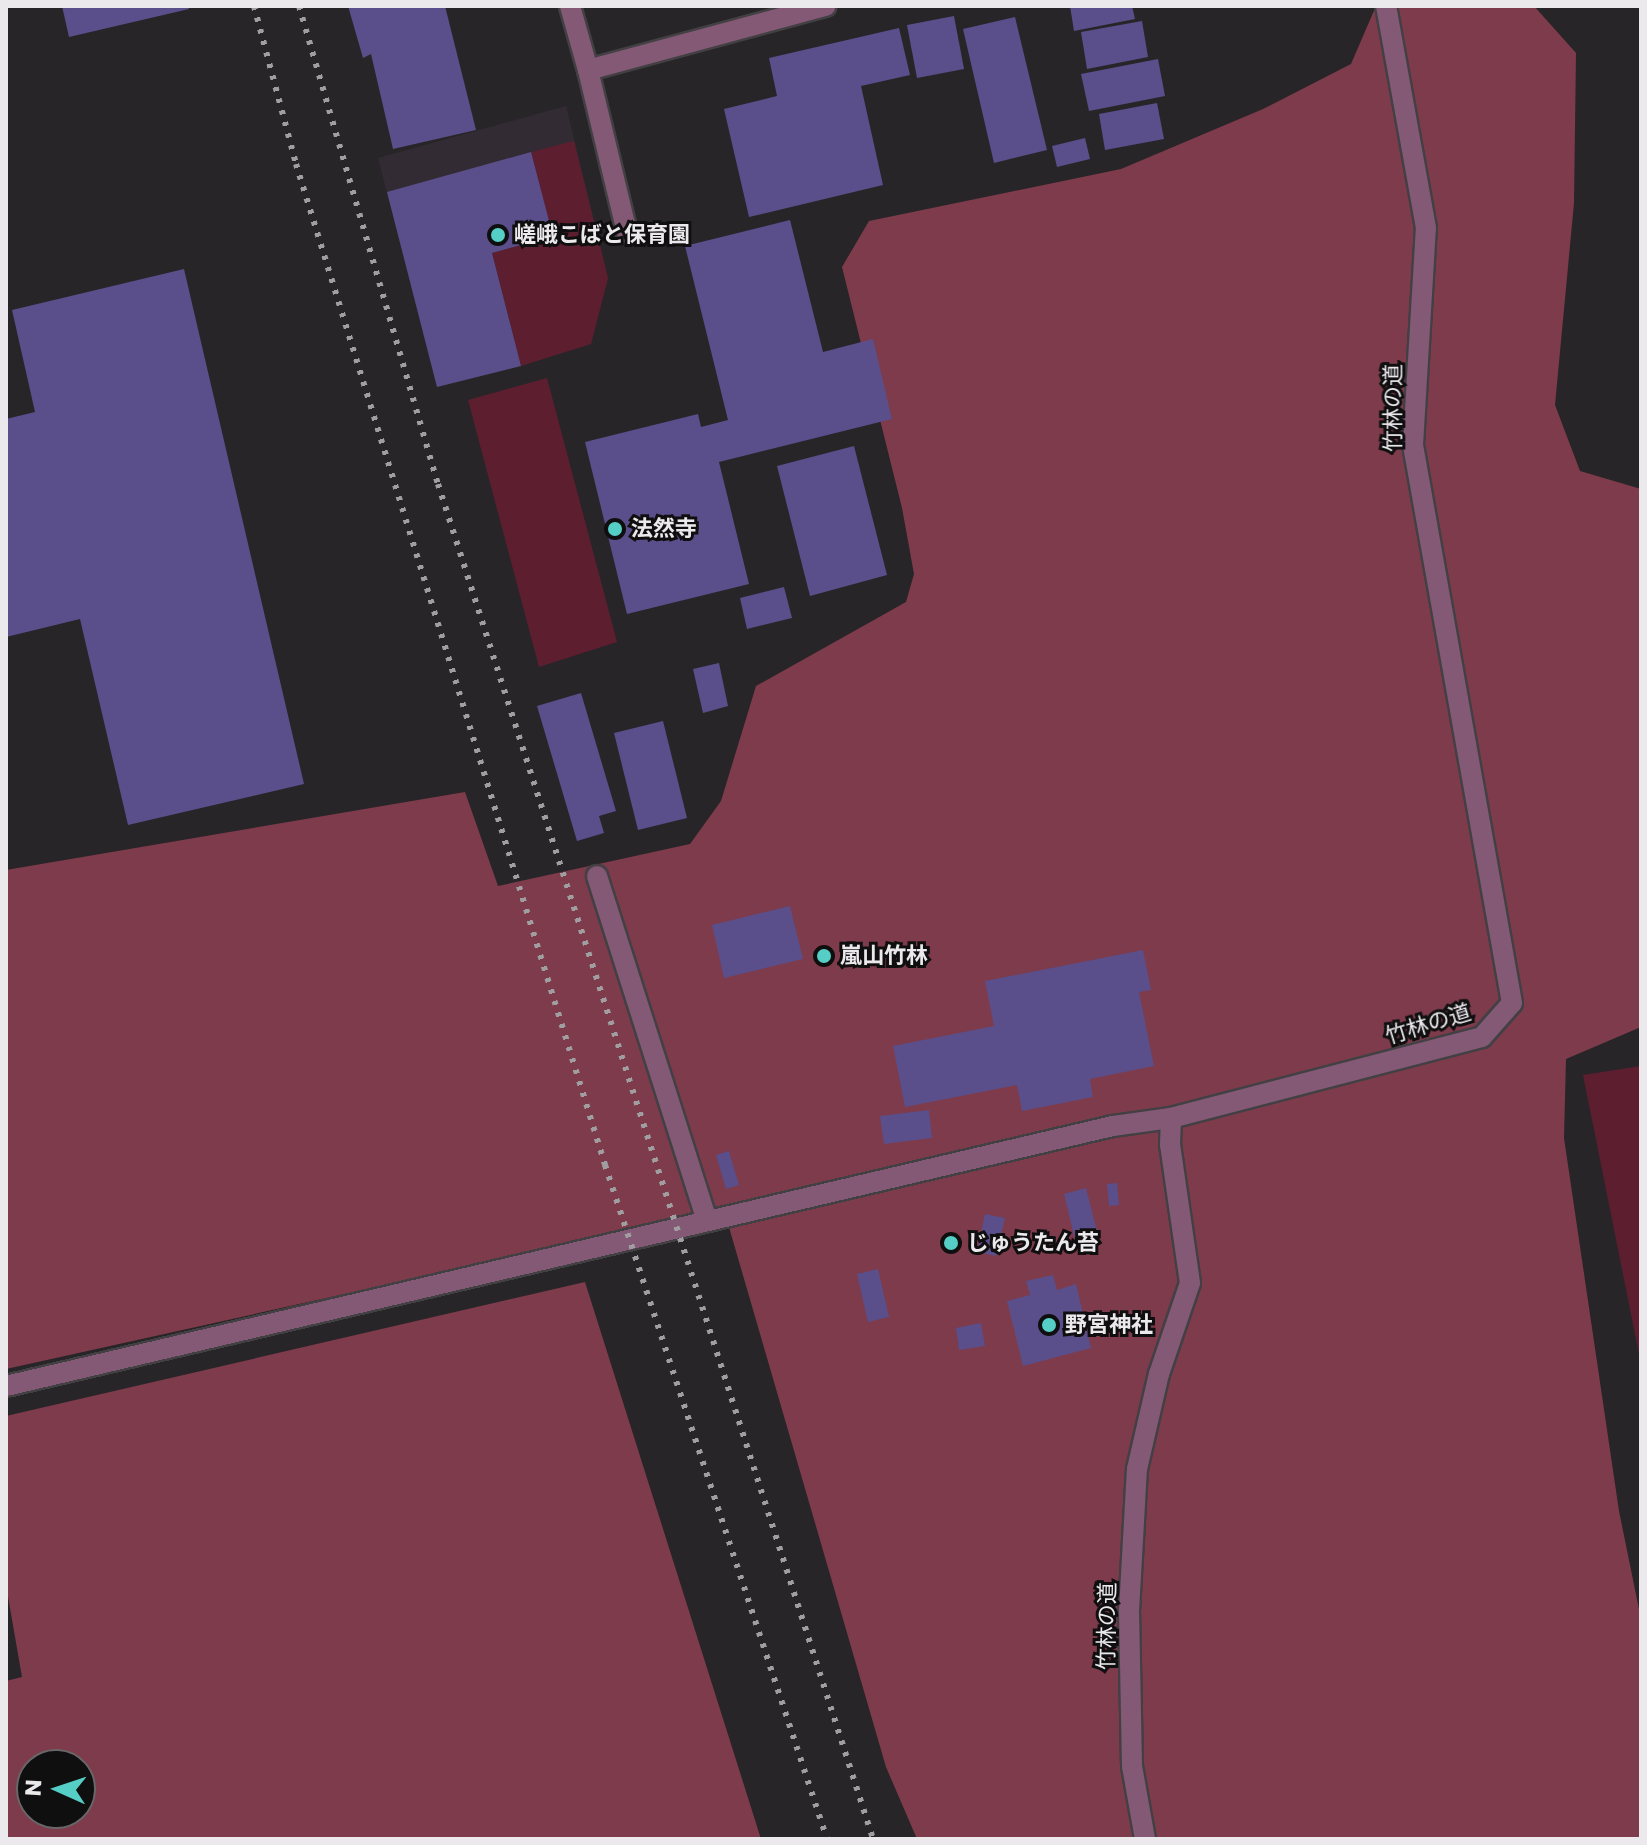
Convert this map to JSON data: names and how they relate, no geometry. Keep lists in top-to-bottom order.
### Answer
{
  "streets": {
    "street": ["竹林の道"]
  },
  "places": [
    "嵯峨こばと保育園",
    "法然寺",
    "嵐山竹林",
    "じゅうたん苔",
    "野宮神社"
  ],
  "north": "left"
}
